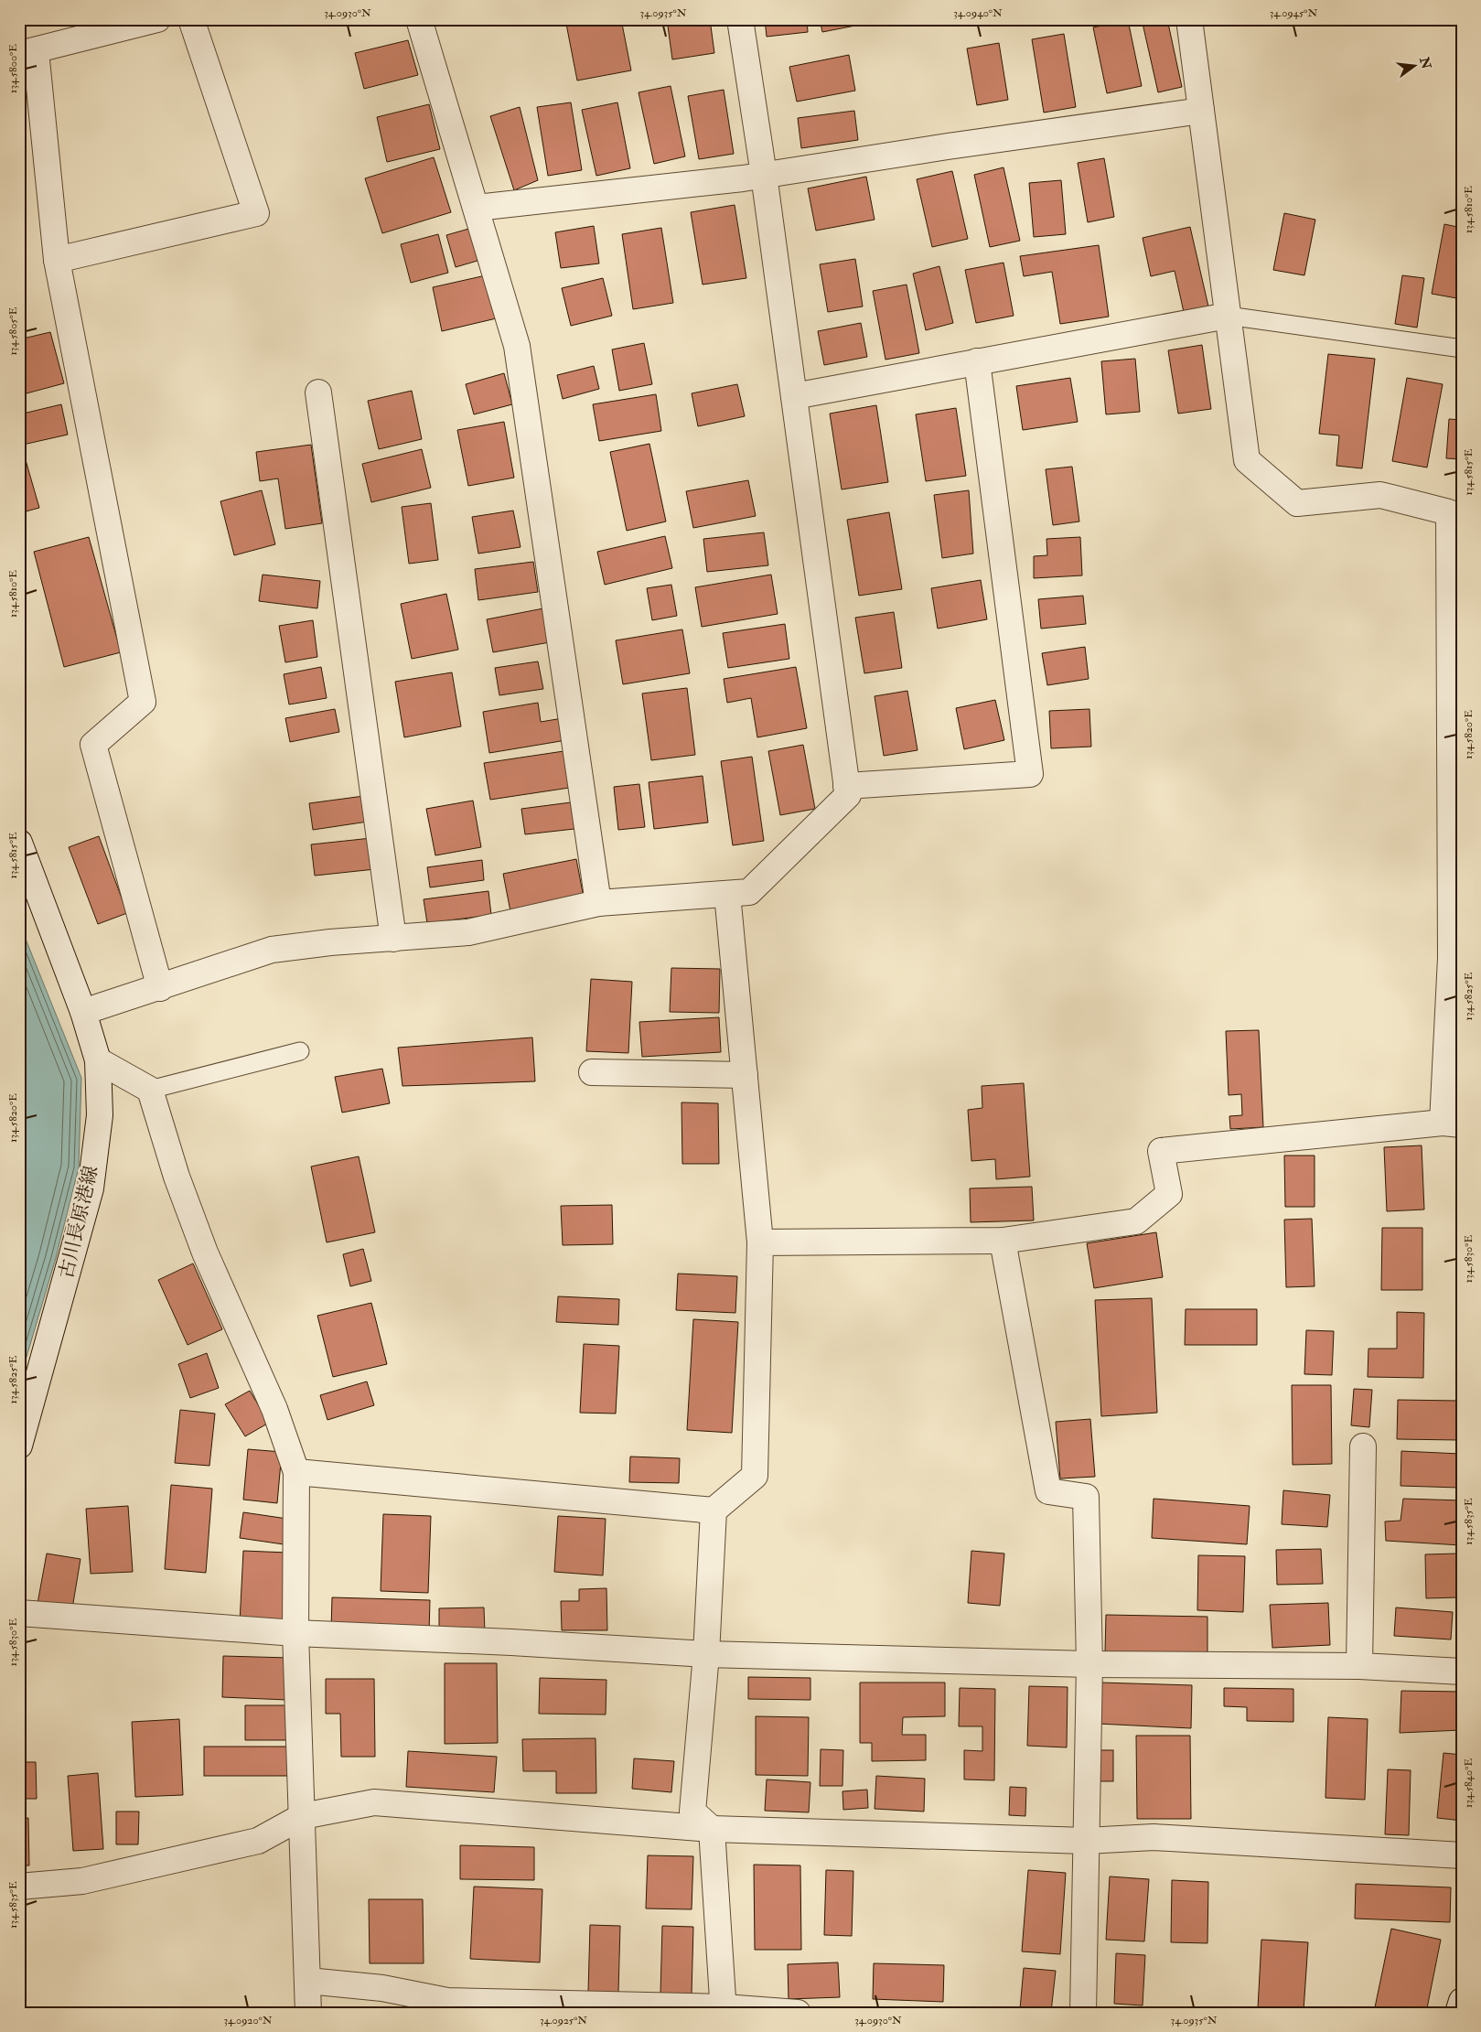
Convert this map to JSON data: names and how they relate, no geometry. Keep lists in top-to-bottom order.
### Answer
{
  "streets": {
    "street": ["古川長原港線"]
  },
  "north": "right",
  "coordinates": [
    "34.0930°N",
    "34.0935°N",
    "34.0940°N",
    "34.0945°N",
    "134.5800°E",
    "134.5810°E",
    "134.5805°E",
    "134.5815°E",
    "134.5820°E",
    "134.5825°E",
    "134.5830°E",
    "134.5835°E",
    "134.5840°E",
    "34.0920°N",
    "34.0925°N"
  ]
}
